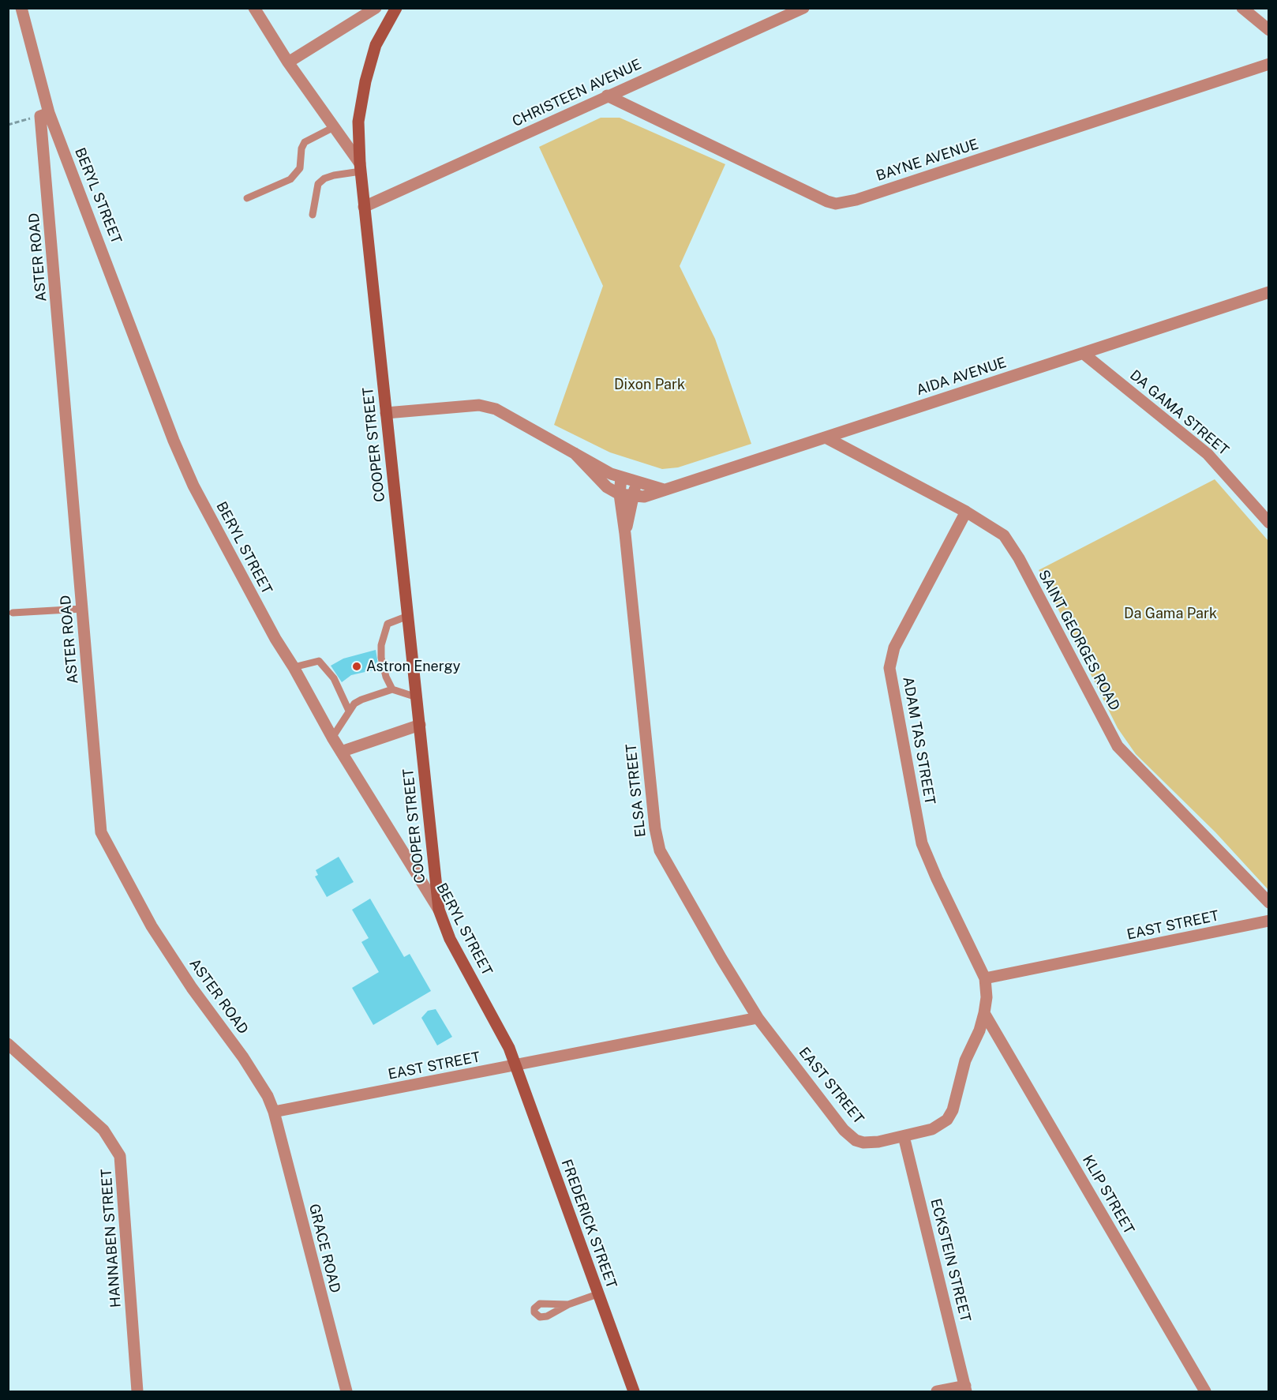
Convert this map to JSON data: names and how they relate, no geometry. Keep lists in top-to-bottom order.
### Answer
{
  "streets": {
    "main road": ["BERYL STREET", "COOPER STREET", "FREDERICK STREET"],
    "street": [
      "CHRISTEEN AVENUE",
      "BAYNE AVENUE",
      "ASTER ROAD",
      "AIDA AVENUE",
      "DA GAMA STREET",
      "SAINT GEORGES ROAD",
      "ADAM TAS STREET",
      "ELSA STREET",
      "EAST STREET",
      "KLIP STREET",
      "HANNABEN STREET",
      "GRACE ROAD",
      "ECKSTEIN STREET"
    ]
  },
  "crossings": [
    ["CHRISTEEN AVENUE", "BAYNE AVENUE"],
    ["CHRISTEEN AVENUE", "COOPER STREET"],
    ["BERYL STREET", "ASTER ROAD"],
    ["BERYL STREET", "COOPER STREET"],
    ["BERYL STREET", "EAST STREET"],
    ["BERYL STREET", "FREDERICK STREET"],
    ["ASTER ROAD", "EAST STREET"],
    ["ASTER ROAD", "GRACE ROAD"],
    ["AIDA AVENUE", "DA GAMA STREET"],
    ["AIDA AVENUE", "COOPER STREET"],
    ["AIDA AVENUE", "SAINT GEORGES ROAD"],
    ["AIDA AVENUE", "ELSA STREET"],
    ["SAINT GEORGES ROAD", "ADAM TAS STREET"],
    ["ADAM TAS STREET", "EAST STREET"],
    ["ELSA STREET", "EAST STREET"],
    ["EAST STREET", "KLIP STREET"],
    ["EAST STREET", "FREDERICK STREET"],
    ["EAST STREET", "GRACE ROAD"],
    ["EAST STREET", "ECKSTEIN STREET"]
  ],
  "parks": ["Dixon Park", "Da Gama Park"],
  "places": ["Astron Energy"]
}
